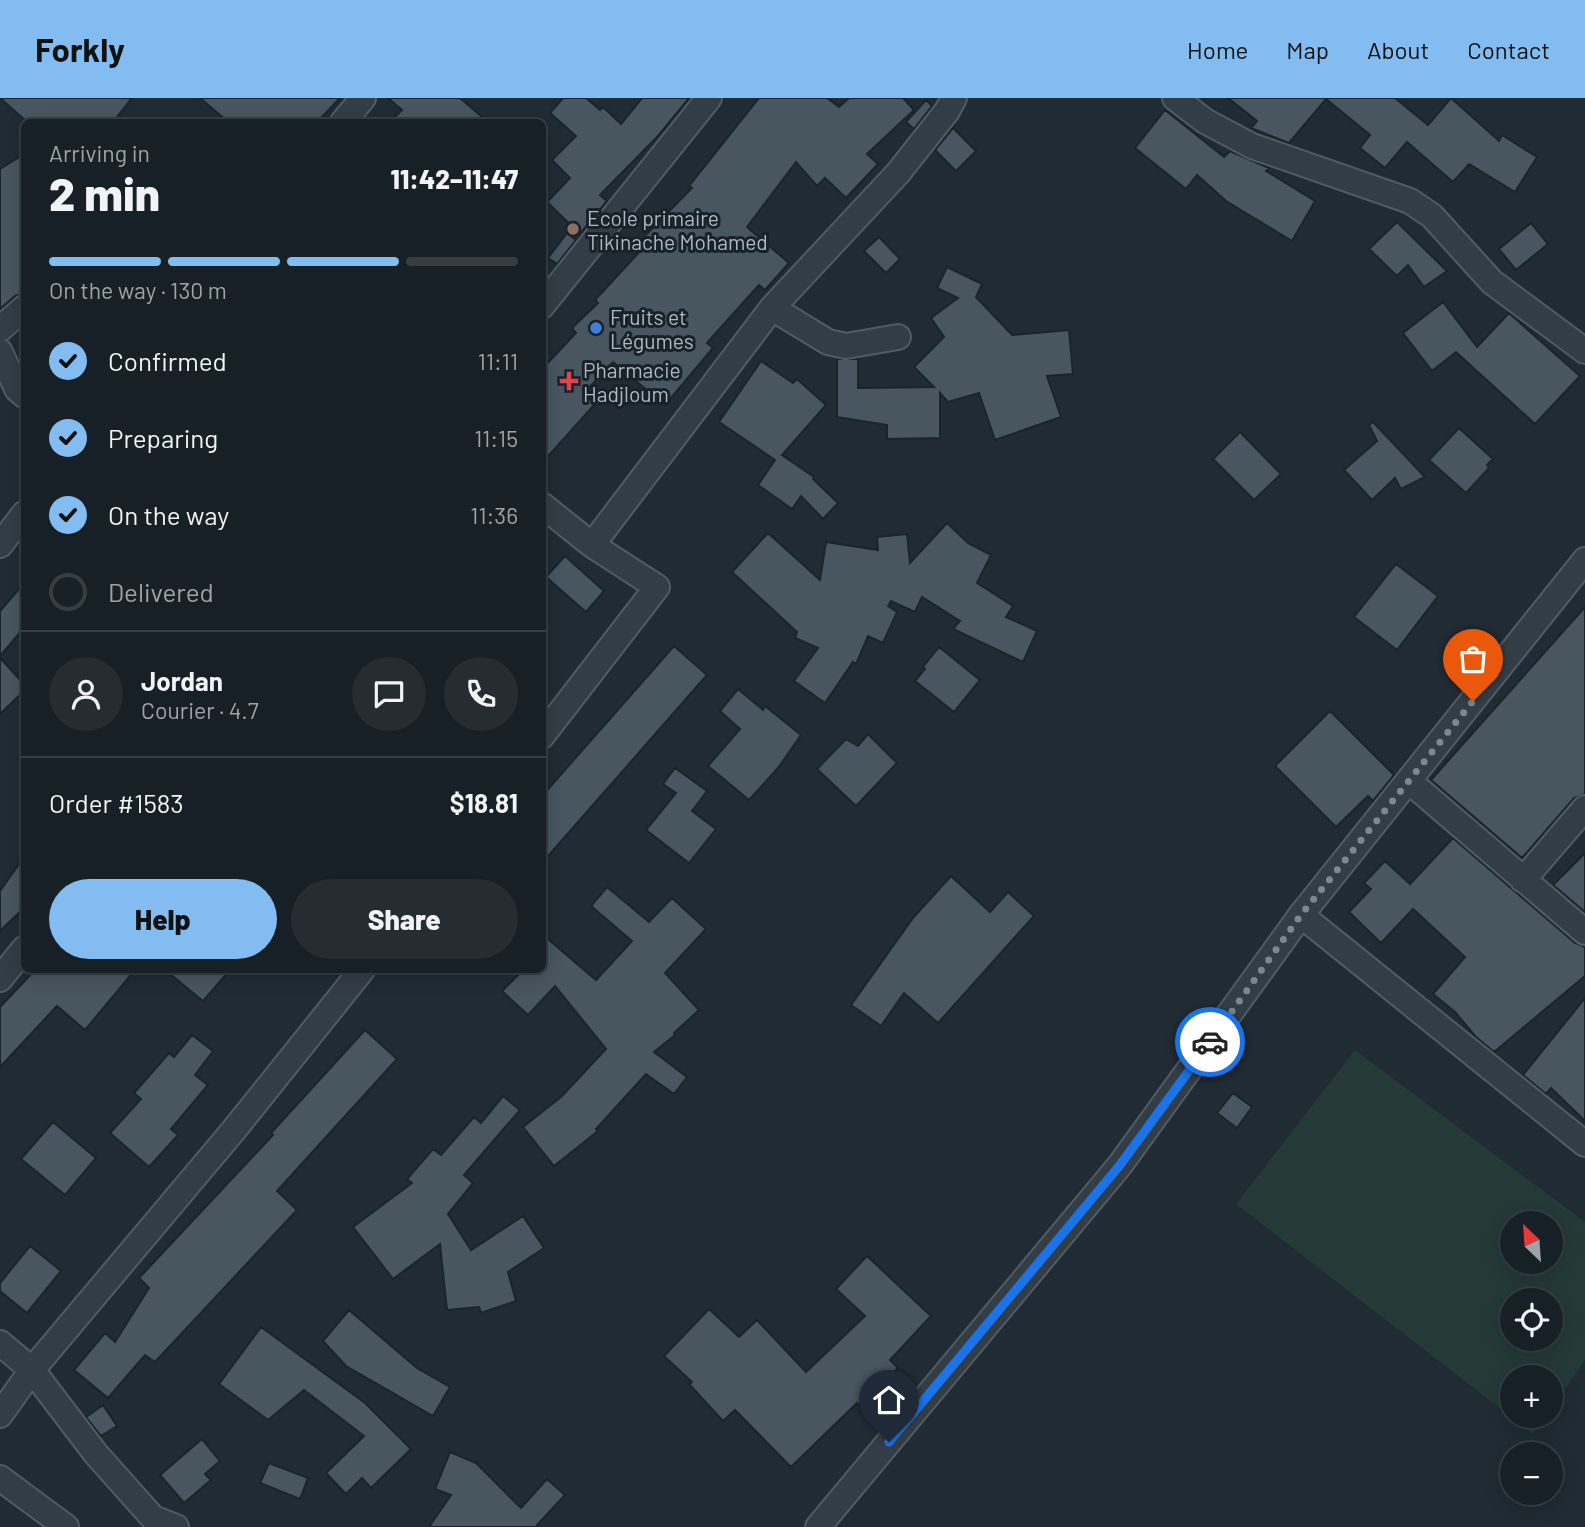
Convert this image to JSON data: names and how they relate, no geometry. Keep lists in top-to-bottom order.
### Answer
{
  "places": {
    "other": ["Ecole primaire Tikinache Mohamed", "Fruits et Légumes"],
    "health": ["Pharmacie Hadjloum"]
  },
  "north": "top left",
  "page": {
    "header": "Forkly",
    "nav": [
      "Home",
      "Map",
      "About",
      "Contact"
    ],
    "heading": ["2 min", "Arriving in", "11:42–11:47"],
    "panel": [
      "Jordan",
      "Courier · 4.7",
      "Order #1583",
      "$18.81"
    ],
    "bar": "On the way · 130 m",
    "list": [
      ["Confirmed", "11:11"],
      ["Preparing", "11:15"],
      ["On the way", "11:36"],
      "Delivered"
    ],
    "buttons": ["Help", "Share"],
    "map_buttons": ["+", "−"]
  }
}
